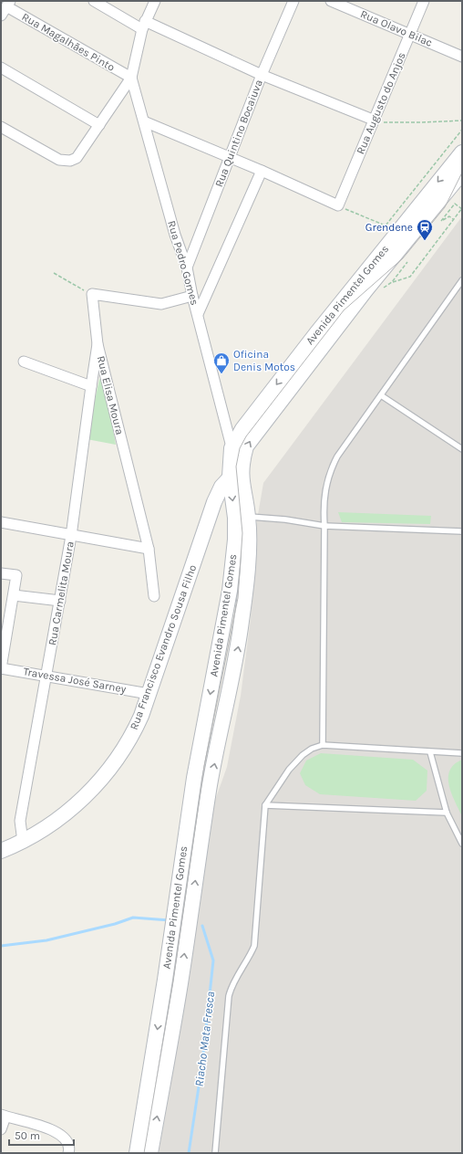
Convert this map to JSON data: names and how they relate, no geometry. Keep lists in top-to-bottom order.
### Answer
{
  "streets": {
    "main road": ["Avenida Pimentel Gomes", "Rua Francisco Evandro Sousa Filho"],
    "street": [
      "Rua Olavo Bilac",
      "Rua Magalhães Pinto",
      "Rua Augusto do Anjos",
      "Rua Quintino Bocaiuva",
      "Rua Pedro Gomes",
      "Rua Elisa Moura",
      "Rua Carmelita Moura",
      "Travessa José Sarney"
    ]
  },
  "crossings": [
    ["Rua Olavo Bilac", "Rua Augusto do Anjos"],
    ["Rua Magalhães Pinto", "Rua Pedro Gomes"],
    ["Rua Quintino Bocaiuva", "Rua Pedro Gomes"],
    ["Rua Pedro Gomes", "Avenida Pimentel Gomes"],
    ["Avenida Pimentel Gomes", "Rua Francisco Evandro Sousa Filho"],
    ["Rua Elisa Moura", "Rua Carmelita Moura"],
    ["Rua Carmelita Moura", "Rua Francisco Evandro Sousa Filho"],
    ["Rua Carmelita Moura", "Travessa José Sarney"],
    ["Rua Francisco Evandro Sousa Filho", "Travessa José Sarney"]
  ],
  "water": ["Riacho Mata Fresca"],
  "places": {
    "station": ["Grendene"],
    "shop": ["Oficina Denis Motos"]
  },
  "scale_bar": "50 m"
}
